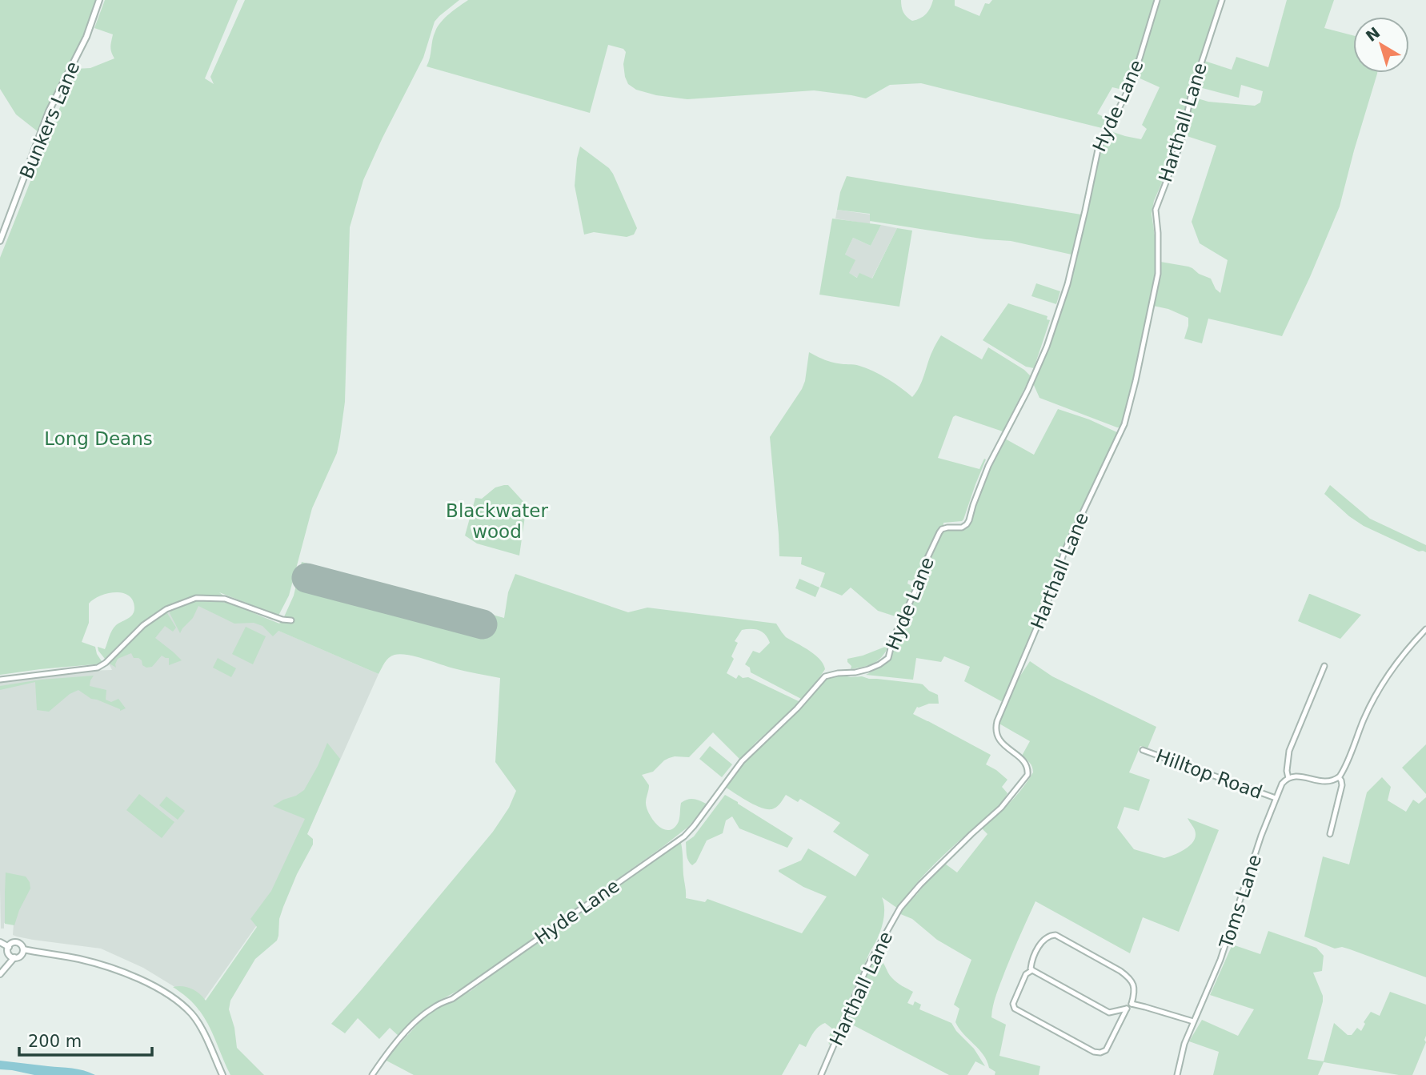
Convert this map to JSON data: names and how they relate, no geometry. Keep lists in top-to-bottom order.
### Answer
{
  "streets": {
    "street": [
      "Hyde Lane",
      "Bunkers Lane",
      "Harthall Lane",
      "Hilltop Road",
      "Toms Lane"
    ]
  },
  "crossings": [
    ["Hilltop Road", "Toms Lane"]
  ],
  "parks": ["Long Deans", "Blackwater wood"],
  "scale_bar": "200 m",
  "north": "top left"
}
